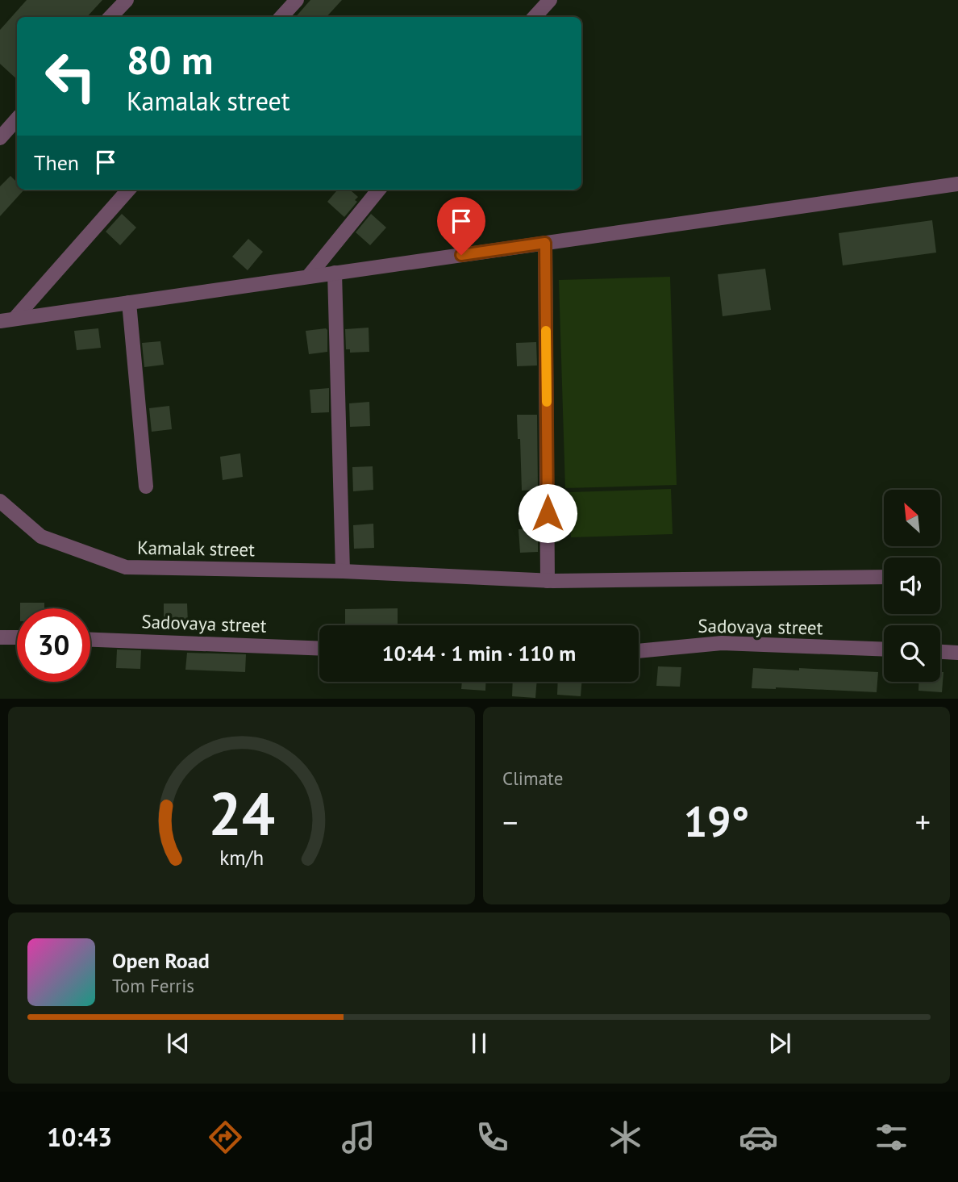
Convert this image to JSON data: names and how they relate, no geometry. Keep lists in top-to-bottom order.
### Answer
{
  "streets": {
    "street": ["Kamalak street", "Sadovaya street"]
  },
  "north": "top left",
  "page": {
    "turn": ["80 m", "Kamalak street"],
    "then": "Then",
    "limit": "30",
    "trip": "10:44 · 1 min · 110 m",
    "tile": "Climate",
    "heat": ["−", "19°", "+"],
    "song": ["Open Road", "Tom Ferris"],
    "tabs": "10:43",
    "gauge": ["24", "km/h"]
  }
}
